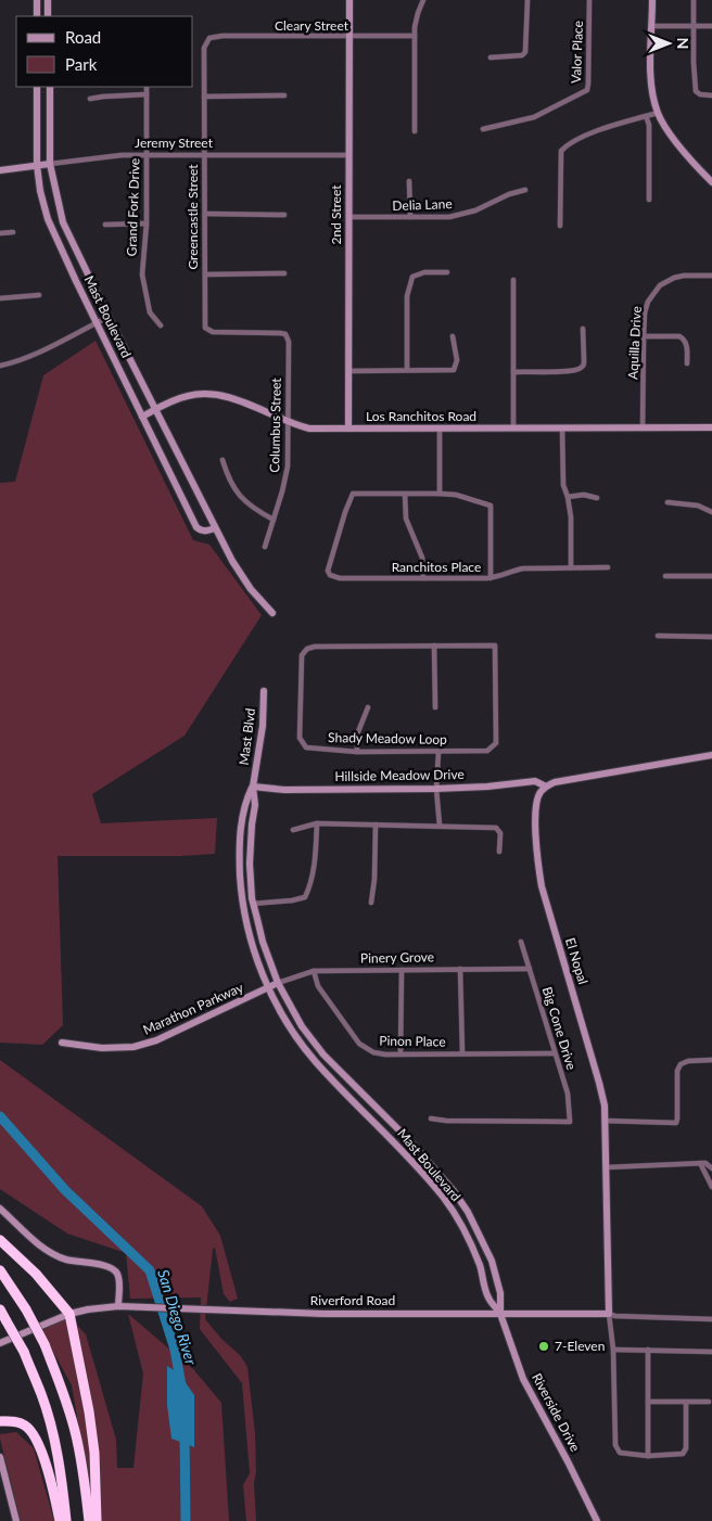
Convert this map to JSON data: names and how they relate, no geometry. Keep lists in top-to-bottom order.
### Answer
{
  "streets": {
    "street": [
      "Cleary Street",
      "Valor Place",
      "Jeremy Street",
      "Delia Lane",
      "Grand Fork Drive",
      "2nd Street",
      "Greencastle Street",
      "Mast Boulevard",
      "Aquilla Drive",
      "Los Ranchitos Road",
      "Columbus Street",
      "Ranchitos Place",
      "Mast Blvd",
      "Shady Meadow Loop",
      "Hillside Meadow Drive",
      "Pinery Grove",
      "El Nopal",
      "Marathon Parkway",
      "Big Cone Drive",
      "Pinon Place",
      "Riverford Road",
      "Riverside Drive"
    ]
  },
  "crossings": [
    ["Cleary Street", "2nd Street"],
    ["Cleary Street", "Greencastle Street"],
    ["Jeremy Street", "Grand Fork Drive"],
    ["Jeremy Street", "2nd Street"],
    ["Jeremy Street", "Greencastle Street"],
    ["Jeremy Street", "Mast Boulevard"],
    ["Delia Lane", "2nd Street"],
    ["2nd Street", "Los Ranchitos Road"],
    ["Greencastle Street", "Columbus Street"],
    ["Mast Boulevard", "Los Ranchitos Road"],
    ["Mast Boulevard", "Mast Blvd"],
    ["Mast Boulevard", "Hillside Meadow Drive"],
    ["Mast Boulevard", "Pinery Grove"],
    ["Mast Boulevard", "Marathon Parkway"],
    ["Mast Boulevard", "Riverford Road"],
    ["Mast Boulevard", "Riverside Drive"],
    ["Aquilla Drive", "Los Ranchitos Road"],
    ["Los Ranchitos Road", "Columbus Street"],
    ["Mast Blvd", "Hillside Meadow Drive"],
    ["Hillside Meadow Drive", "El Nopal"],
    ["Pinery Grove", "Marathon Parkway"],
    ["Pinery Grove", "Big Cone Drive"],
    ["Pinery Grove", "Pinon Place"],
    ["El Nopal", "Riverford Road"],
    ["Big Cone Drive", "Pinon Place"],
    ["Riverford Road", "Riverside Drive"]
  ],
  "water": ["San Diego River"],
  "places": ["7-Eleven"],
  "legend": ["Road", "Park"],
  "north": "right"
}
